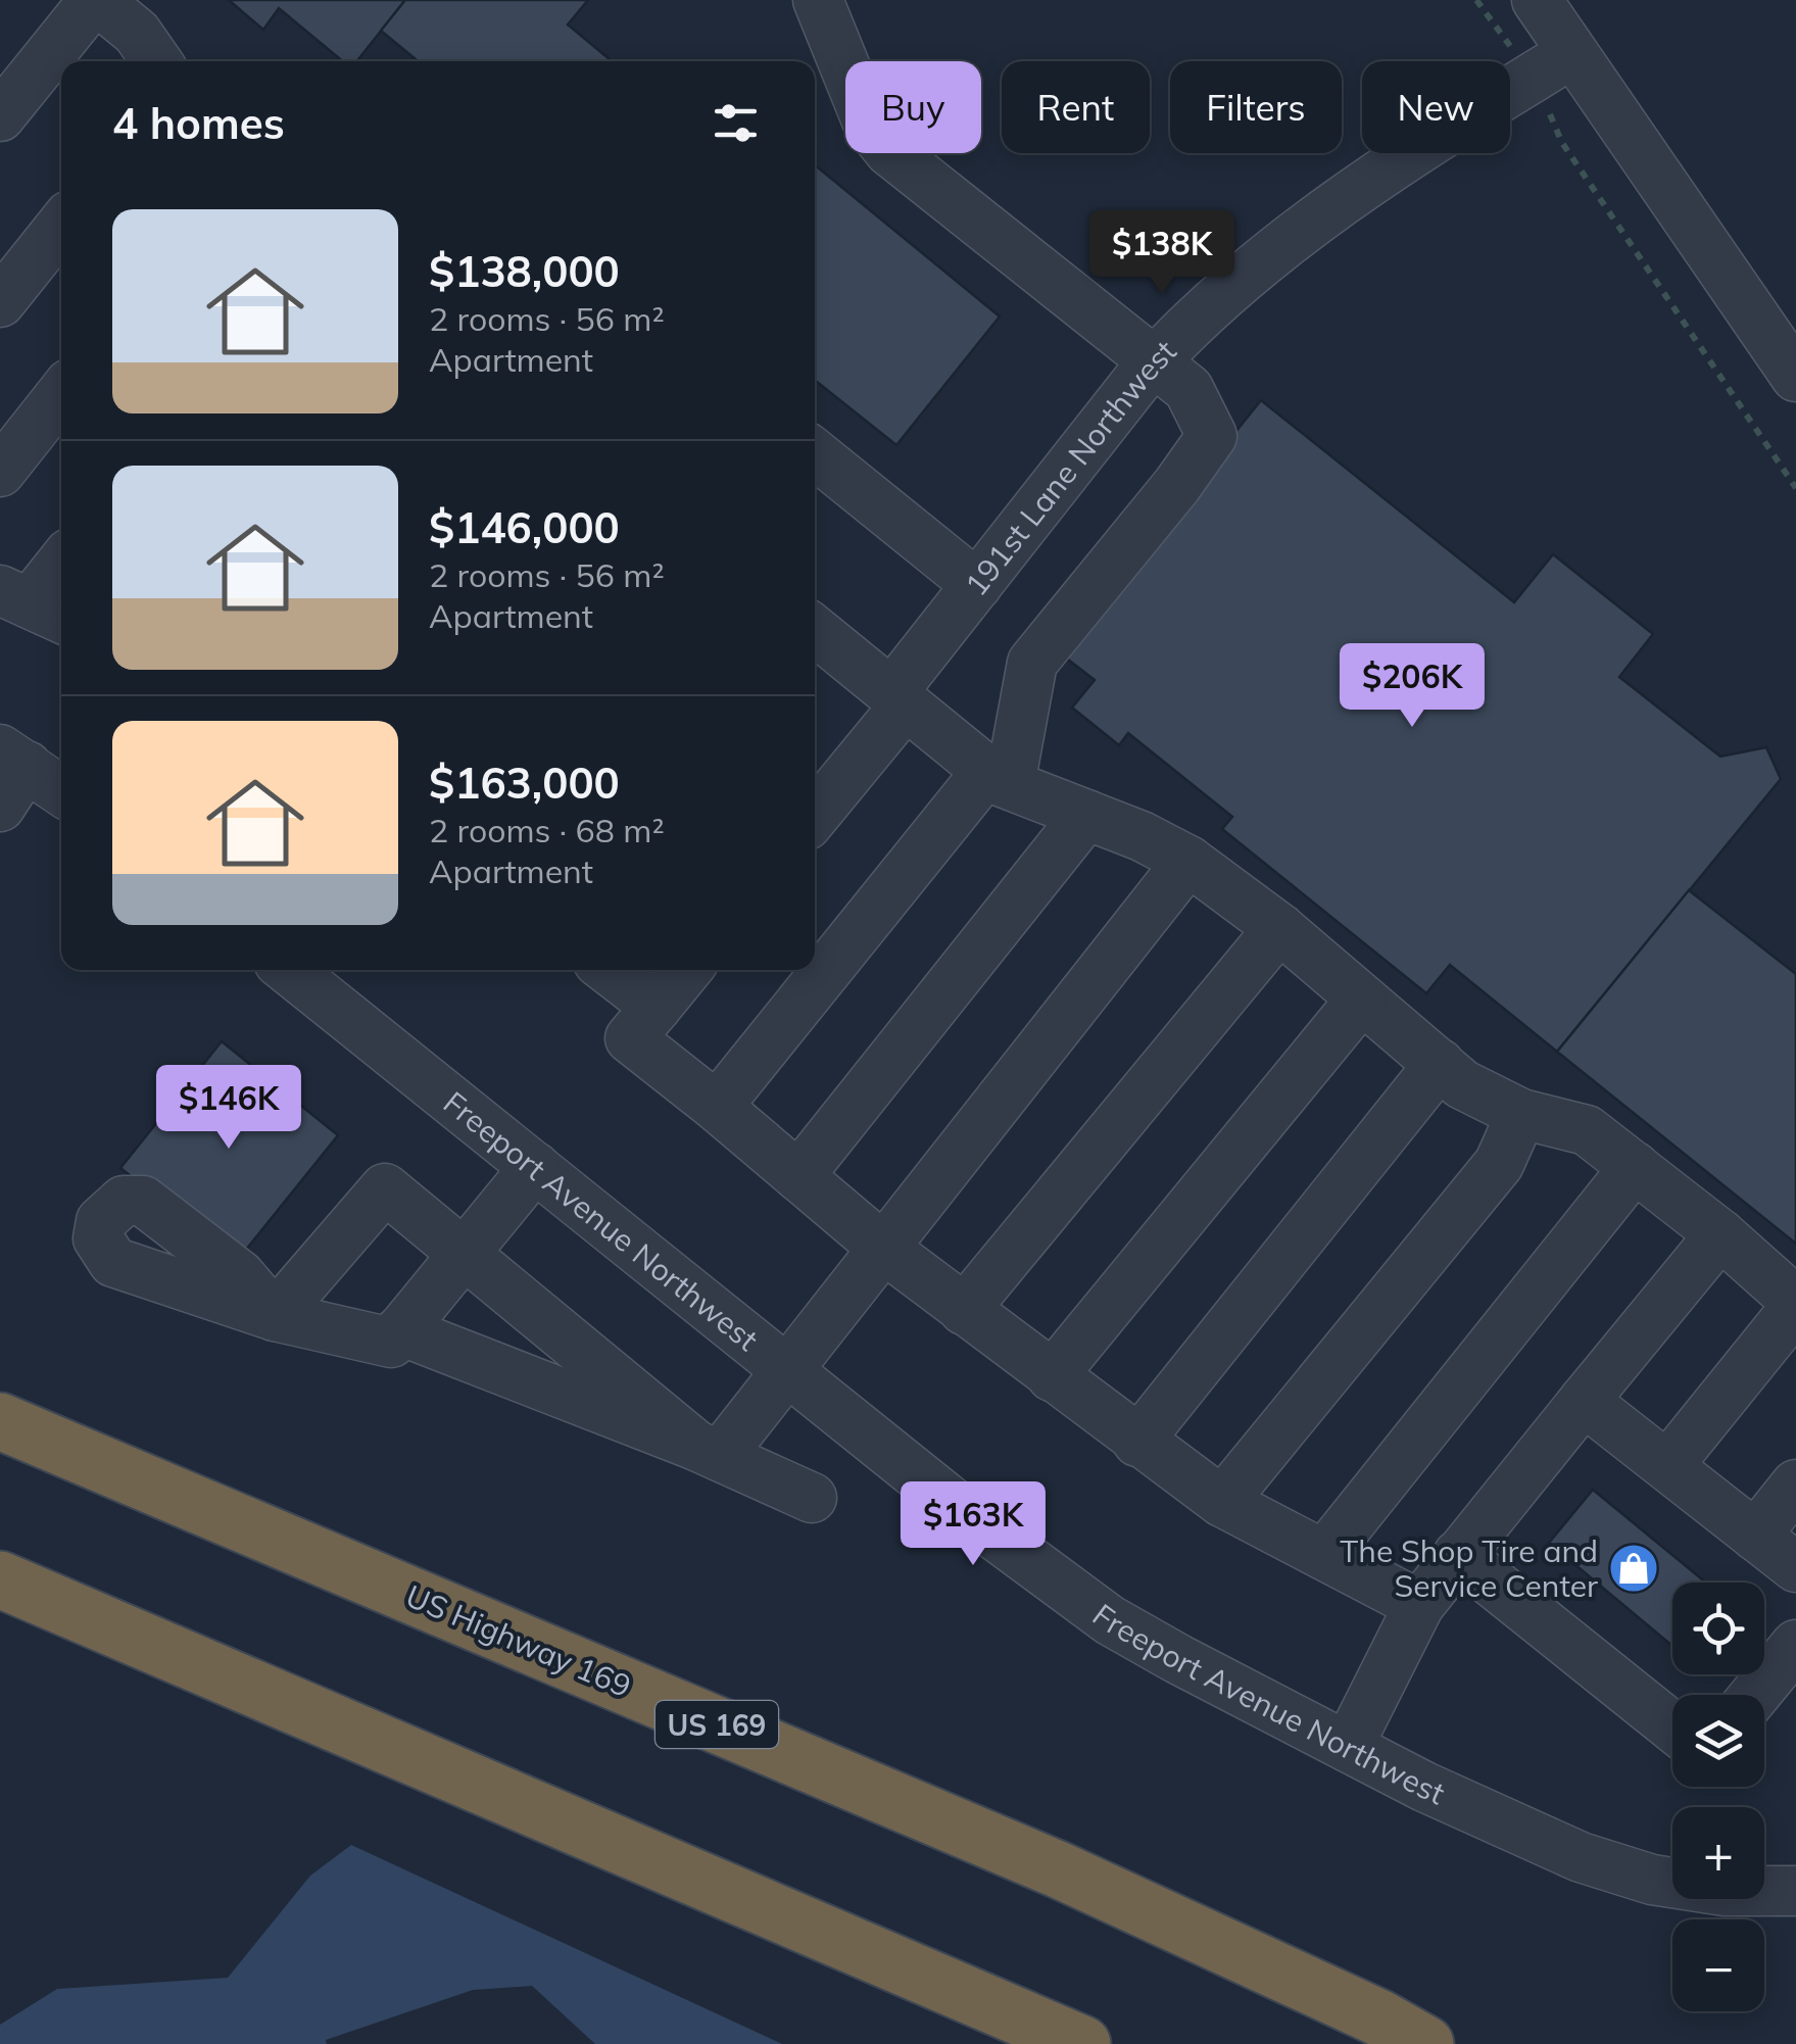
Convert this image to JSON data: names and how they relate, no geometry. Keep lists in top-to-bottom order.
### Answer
{
  "streets": {
    "highway": ["US Highway 169", "US 169"],
    "street": ["191st Lane Northwest", "Freeport Avenue Northwest"]
  },
  "places": {
    "shop": ["The Shop Tire and Service Center"]
  },
  "page": {
    "chip": [
      "Buy",
      "Rent",
      "Filters",
      "New"
    ],
    "heading": "4 homes",
    "list": [
      {
        "name": "$138,000",
        "note": "2 rooms · 56 m² · Apartment"
      },
      {
        "name": "$146,000",
        "note": "2 rooms · 56 m² · Apartment"
      },
      {
        "name": "$163,000",
        "note": "2 rooms · 68 m² · Apartment"
      }
    ],
    "price": [
      "$138K",
      "$206K",
      "$146K",
      "$163K"
    ],
    "map_buttons": ["+", "−"]
  }
}
